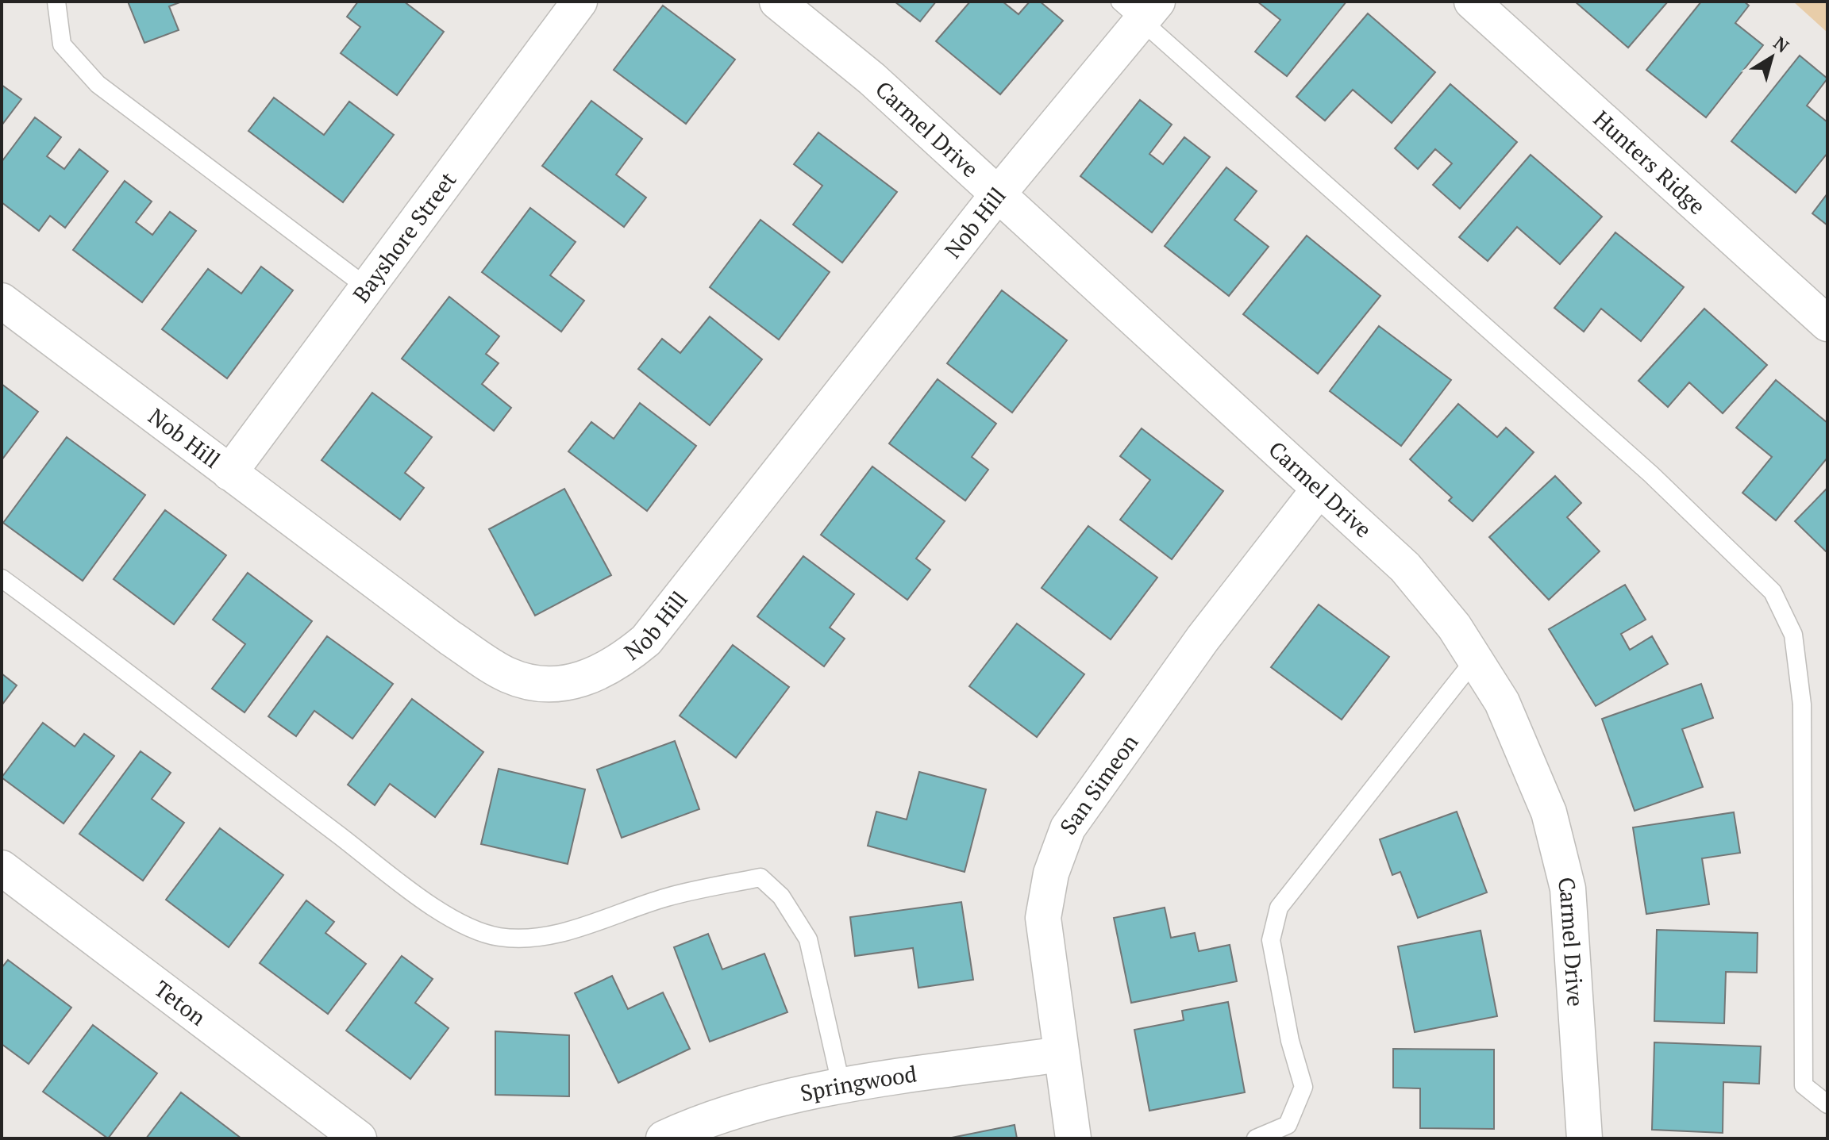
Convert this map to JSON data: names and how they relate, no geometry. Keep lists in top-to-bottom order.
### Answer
{
  "streets": {
    "street": [
      "Carmel Drive",
      "Hunters Ridge",
      "Nob Hill",
      "Bayshore Street",
      "San Simeon",
      "Teton",
      "Springwood"
    ]
  },
  "crossings": [
    ["Carmel Drive", "Nob Hill"],
    ["Carmel Drive", "San Simeon"],
    ["Nob Hill", "Bayshore Street"],
    ["San Simeon", "Springwood"]
  ],
  "north": "top right"
}
